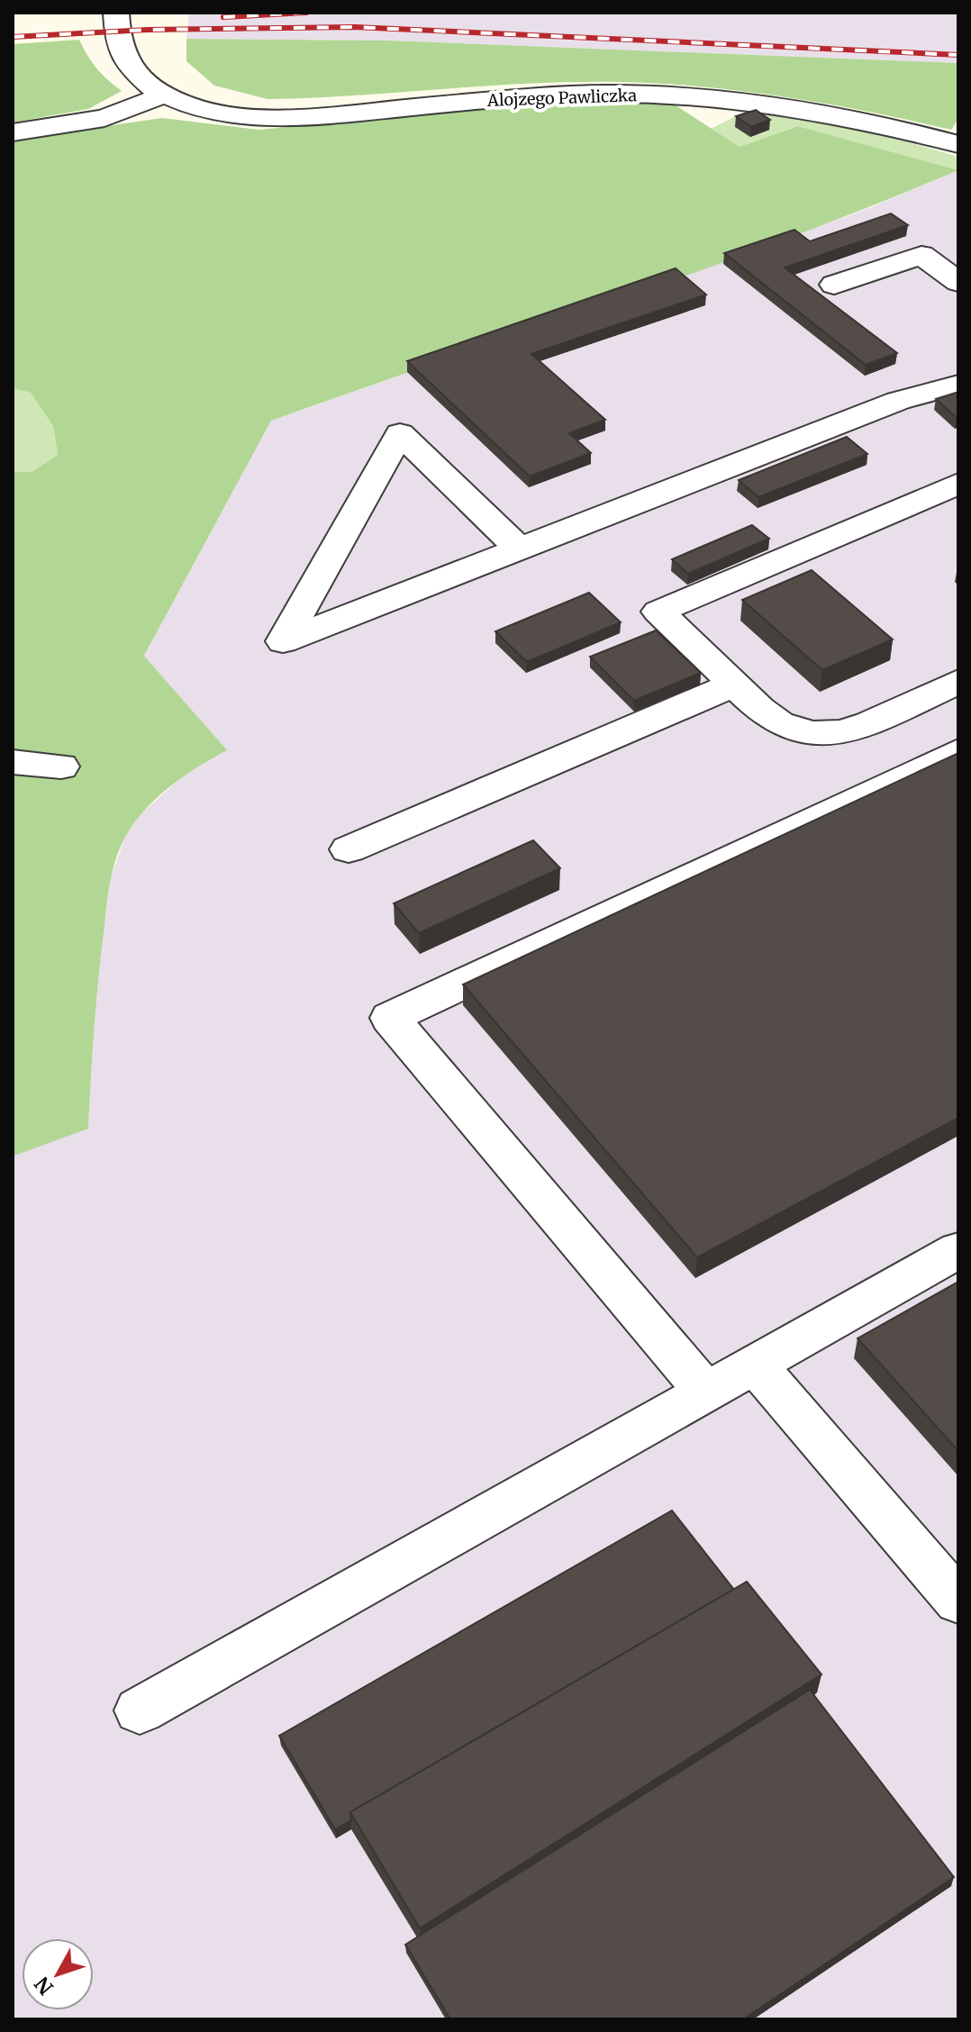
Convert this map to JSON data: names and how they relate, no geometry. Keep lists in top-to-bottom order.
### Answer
{
  "streets": {
    "street": ["Alojzego Pawliczka"]
  },
  "north": "bottom left"
}
